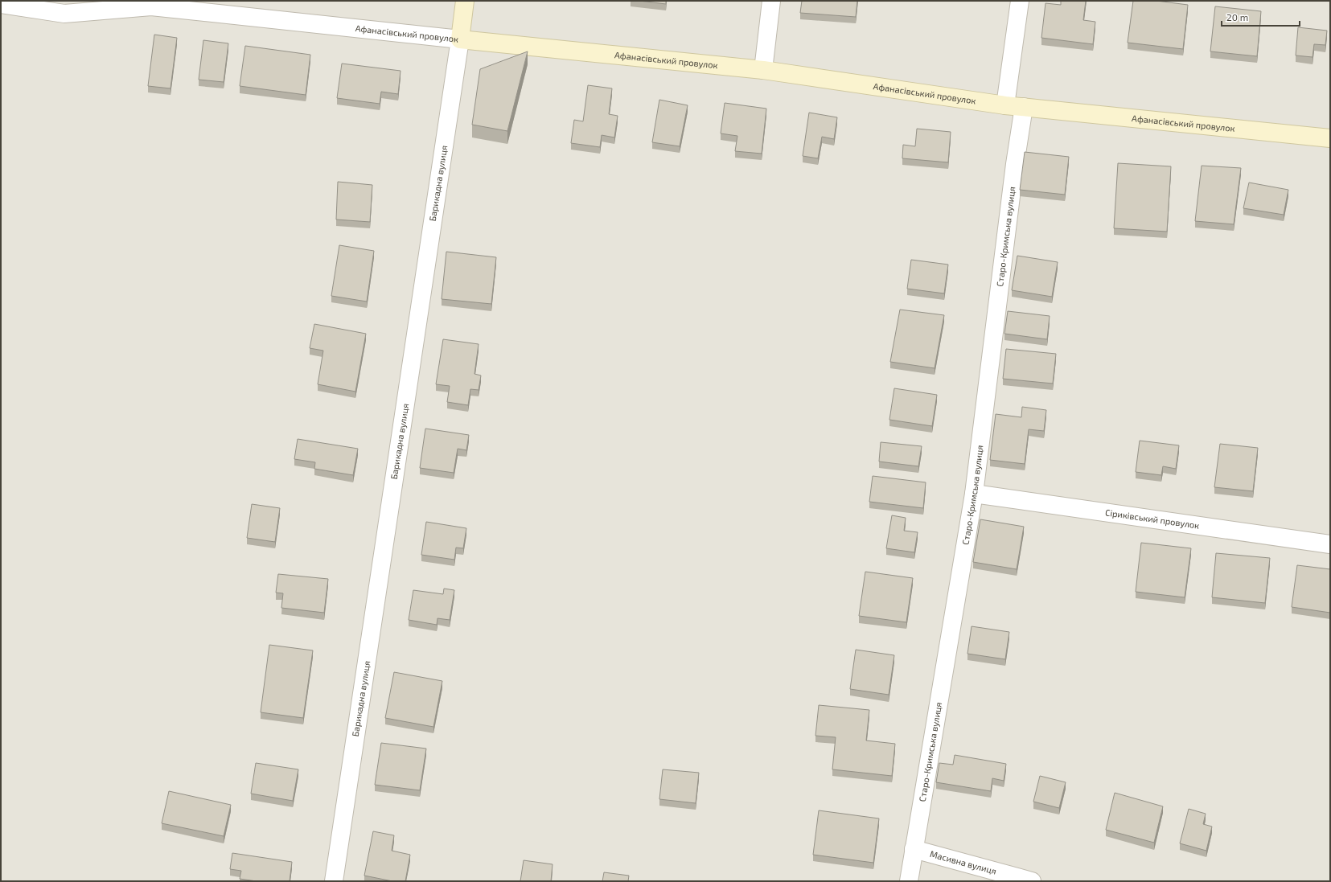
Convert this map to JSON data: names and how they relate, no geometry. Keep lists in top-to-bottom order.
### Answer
{
  "streets": {
    "street": [
      "Афанасівський провулок",
      "Барикадна вулиця",
      "Старо-Кримська вулиця",
      "Сіриківський провулок",
      "Масивна вулиця"
    ]
  },
  "crossings": [
    ["Афанасівський провулок", "Барикадна вулиця"],
    ["Афанасівський провулок", "Старо-Кримська вулиця"],
    ["Старо-Кримська вулиця", "Сіриківський провулок"],
    ["Старо-Кримська вулиця", "Масивна вулиця"]
  ],
  "scale_bar": "20 m"
}
